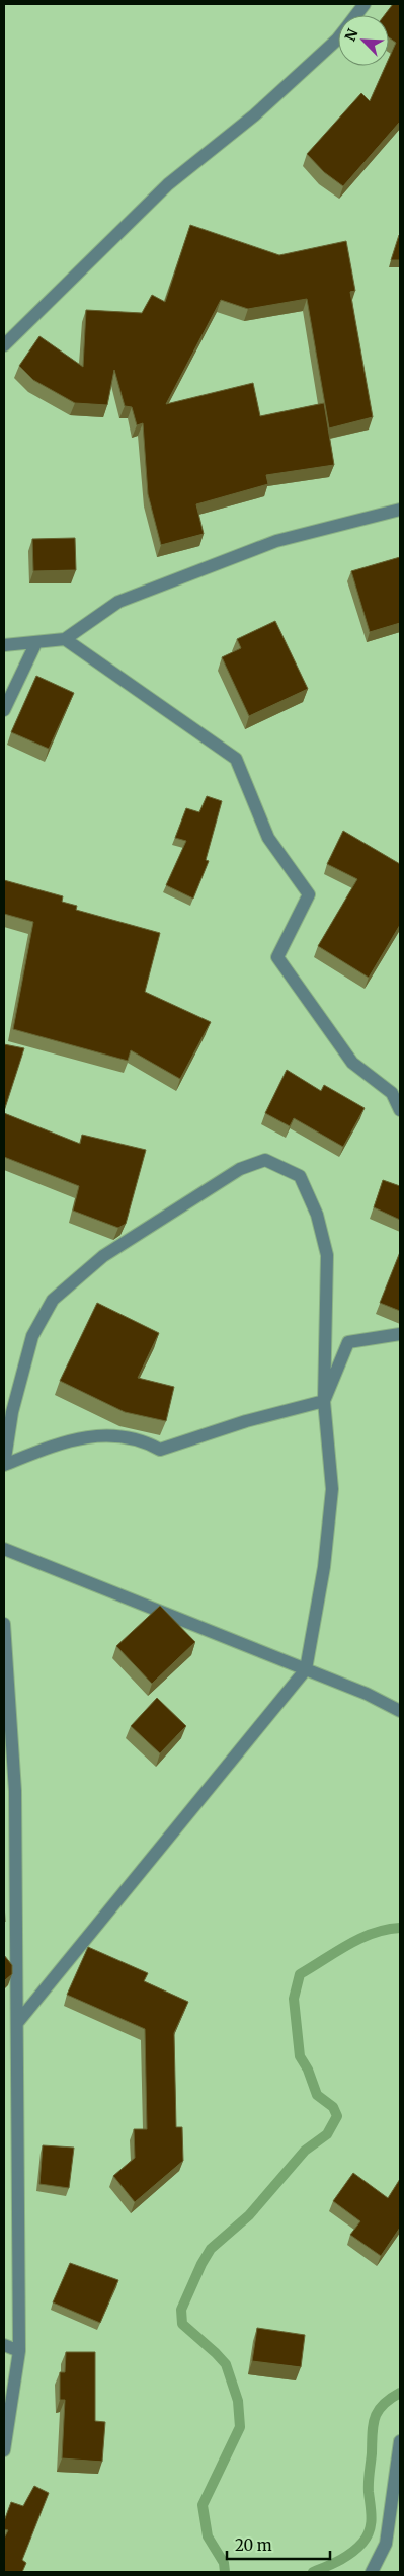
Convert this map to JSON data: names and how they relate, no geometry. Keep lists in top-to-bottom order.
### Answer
{
  "scale_bar": "20 m",
  "north": "top left"
}
